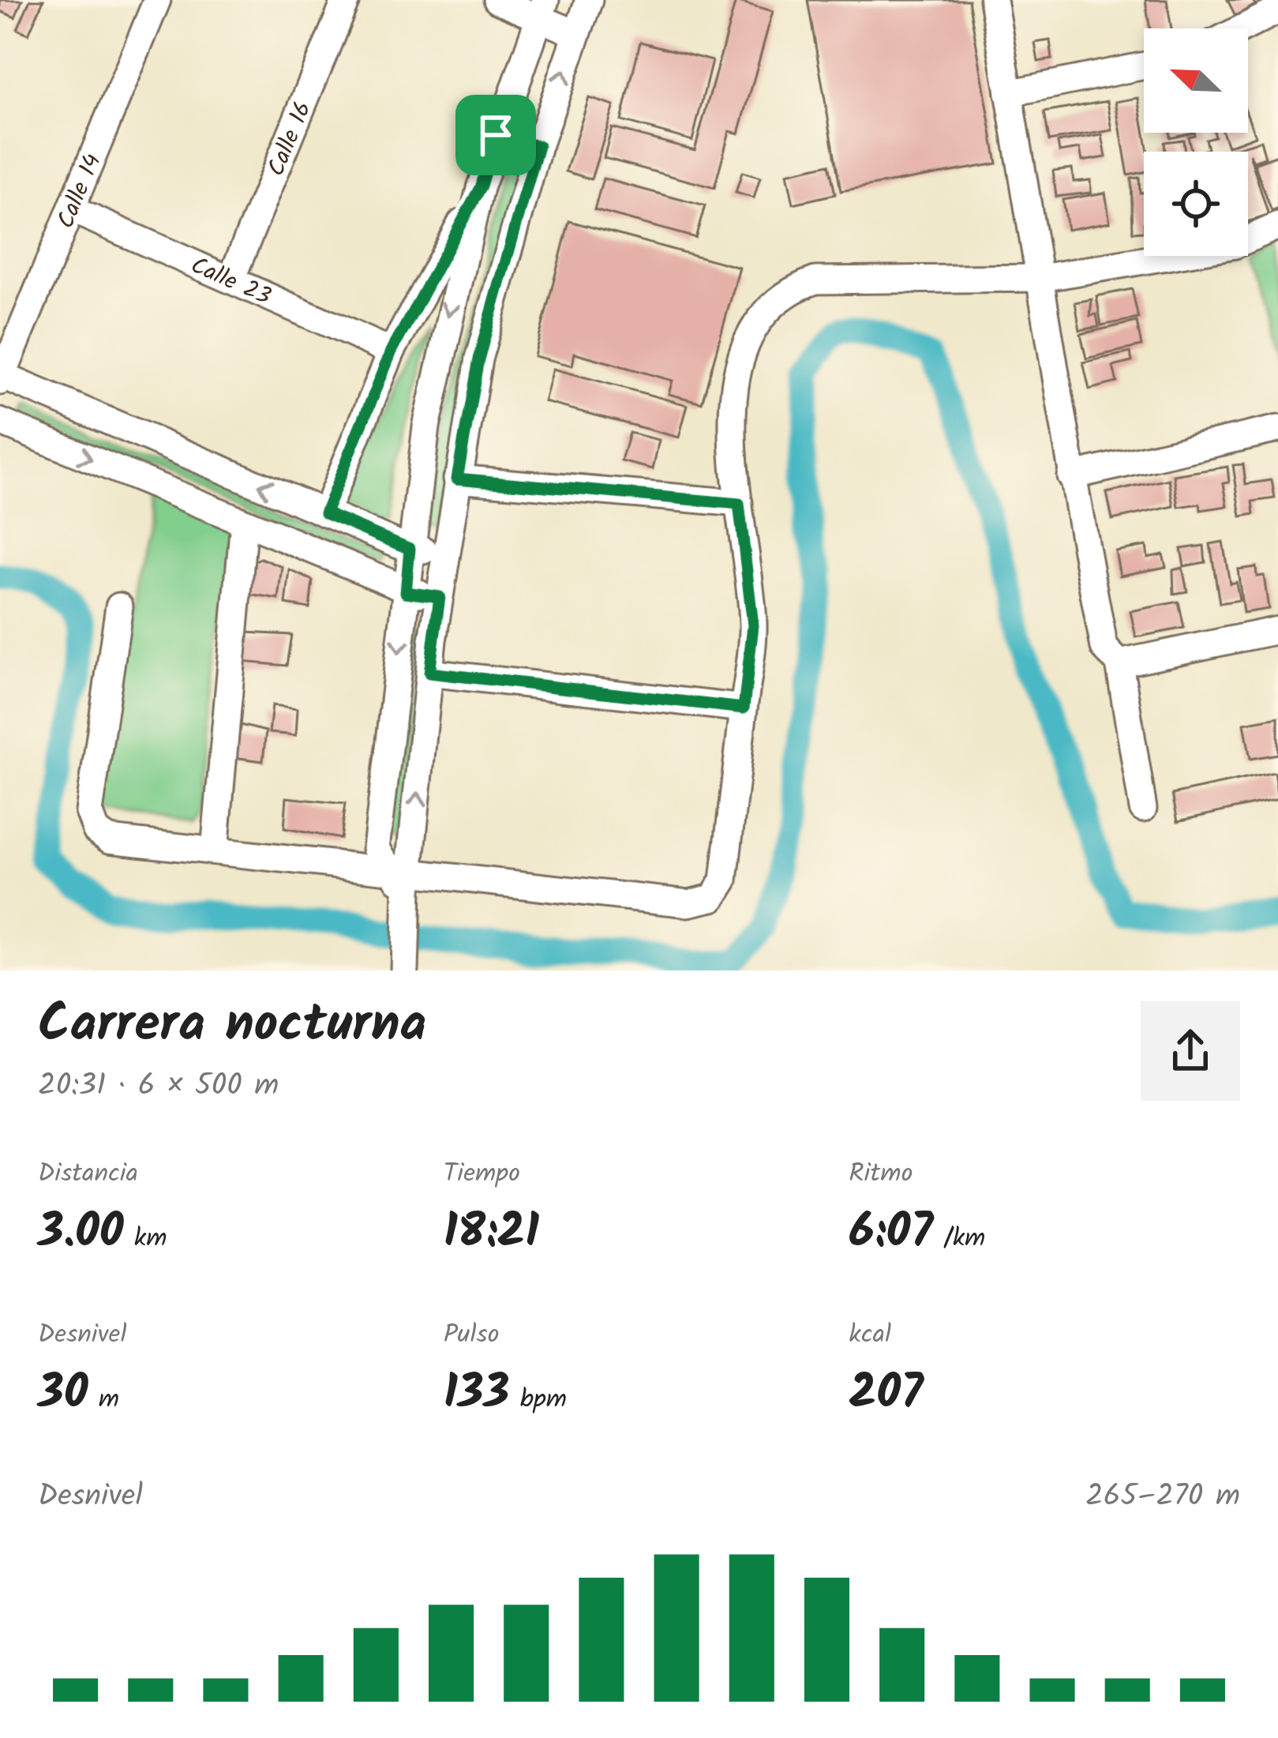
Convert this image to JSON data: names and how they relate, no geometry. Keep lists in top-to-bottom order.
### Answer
{
  "streets": {
    "street": ["Calle 16", "Calle 14", "Calle 23"]
  },
  "crossings": [
    ["Calle 16", "Calle 23"],
    ["Calle 14", "Calle 23"]
  ],
  "north": "top left",
  "page": {
    "heading": ["Carrera nocturna", "20:31 · 6 × 500 m"],
    "stats": [
      ["Distancia", "3.00 km"],
      ["Tiempo", "18:21"],
      ["Ritmo", "6:07 /km"],
      ["Desnivel", "30 m"],
      ["Pulso", "133 bpm"],
      ["kcal", "207"]
    ],
    "chart": ["Desnivel", "265–270 m"]
  }
}
